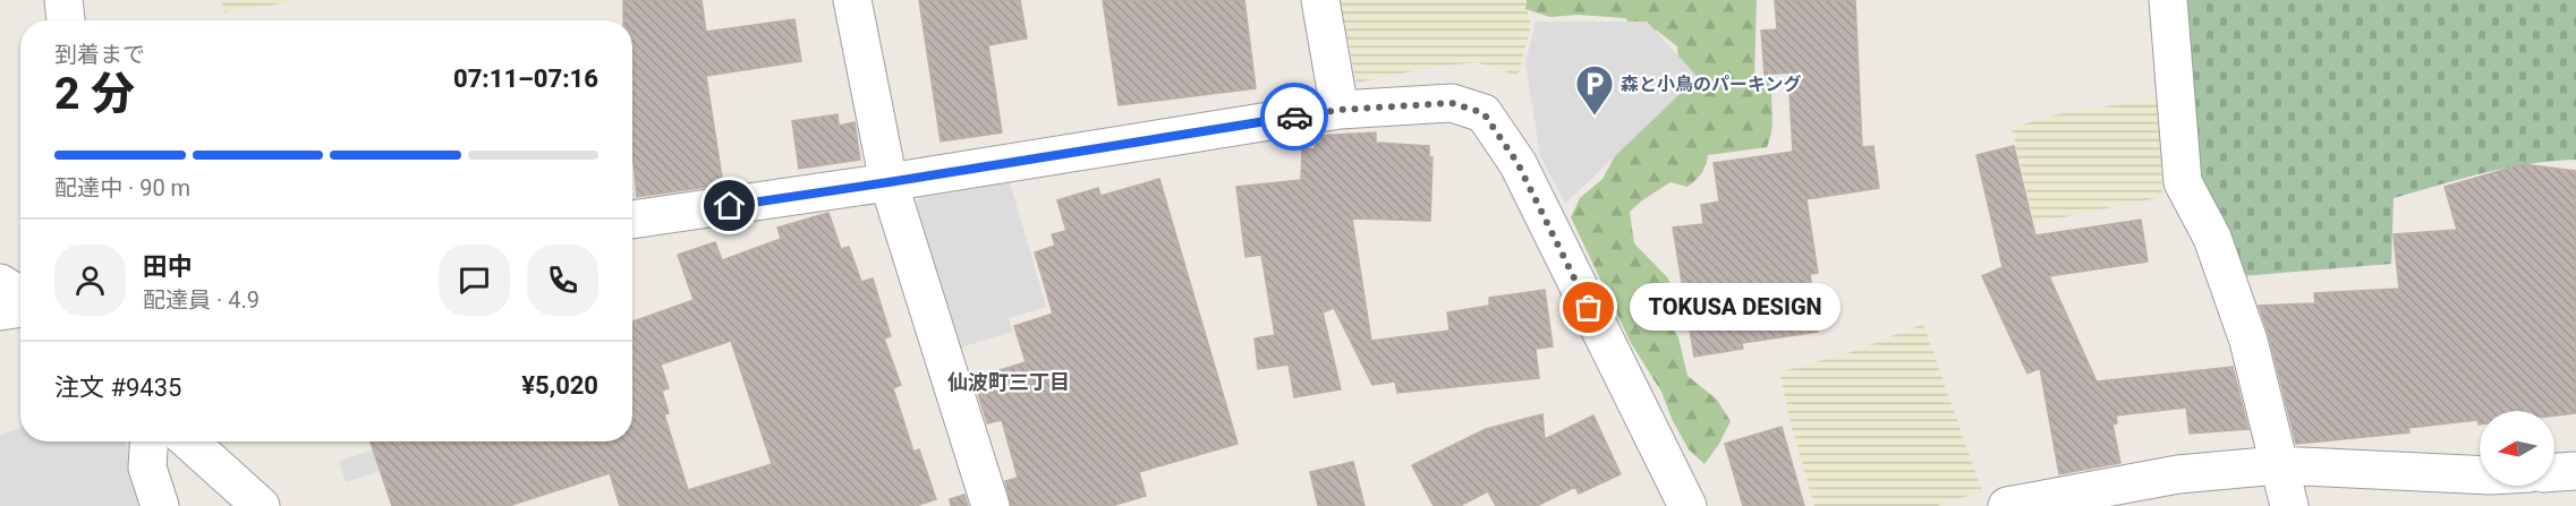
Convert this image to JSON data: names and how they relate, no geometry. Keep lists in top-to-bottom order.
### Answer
{
  "districts": ["仙波町三丁目"],
  "places": {
    "parking": ["森と小鳥のパーキング"],
    "other": ["TOKUSA DESIGN"]
  },
  "north": "left",
  "page": {
    "heading": ["2 分", "到着まで", "07:11–07:16"],
    "panel": [
      "田中",
      "配達員 · 4.9",
      "注文 #9435",
      "¥5,020"
    ],
    "bar": "配達中 · 90 m",
    "bubble": "TOKUSA DESIGN"
  }
}
